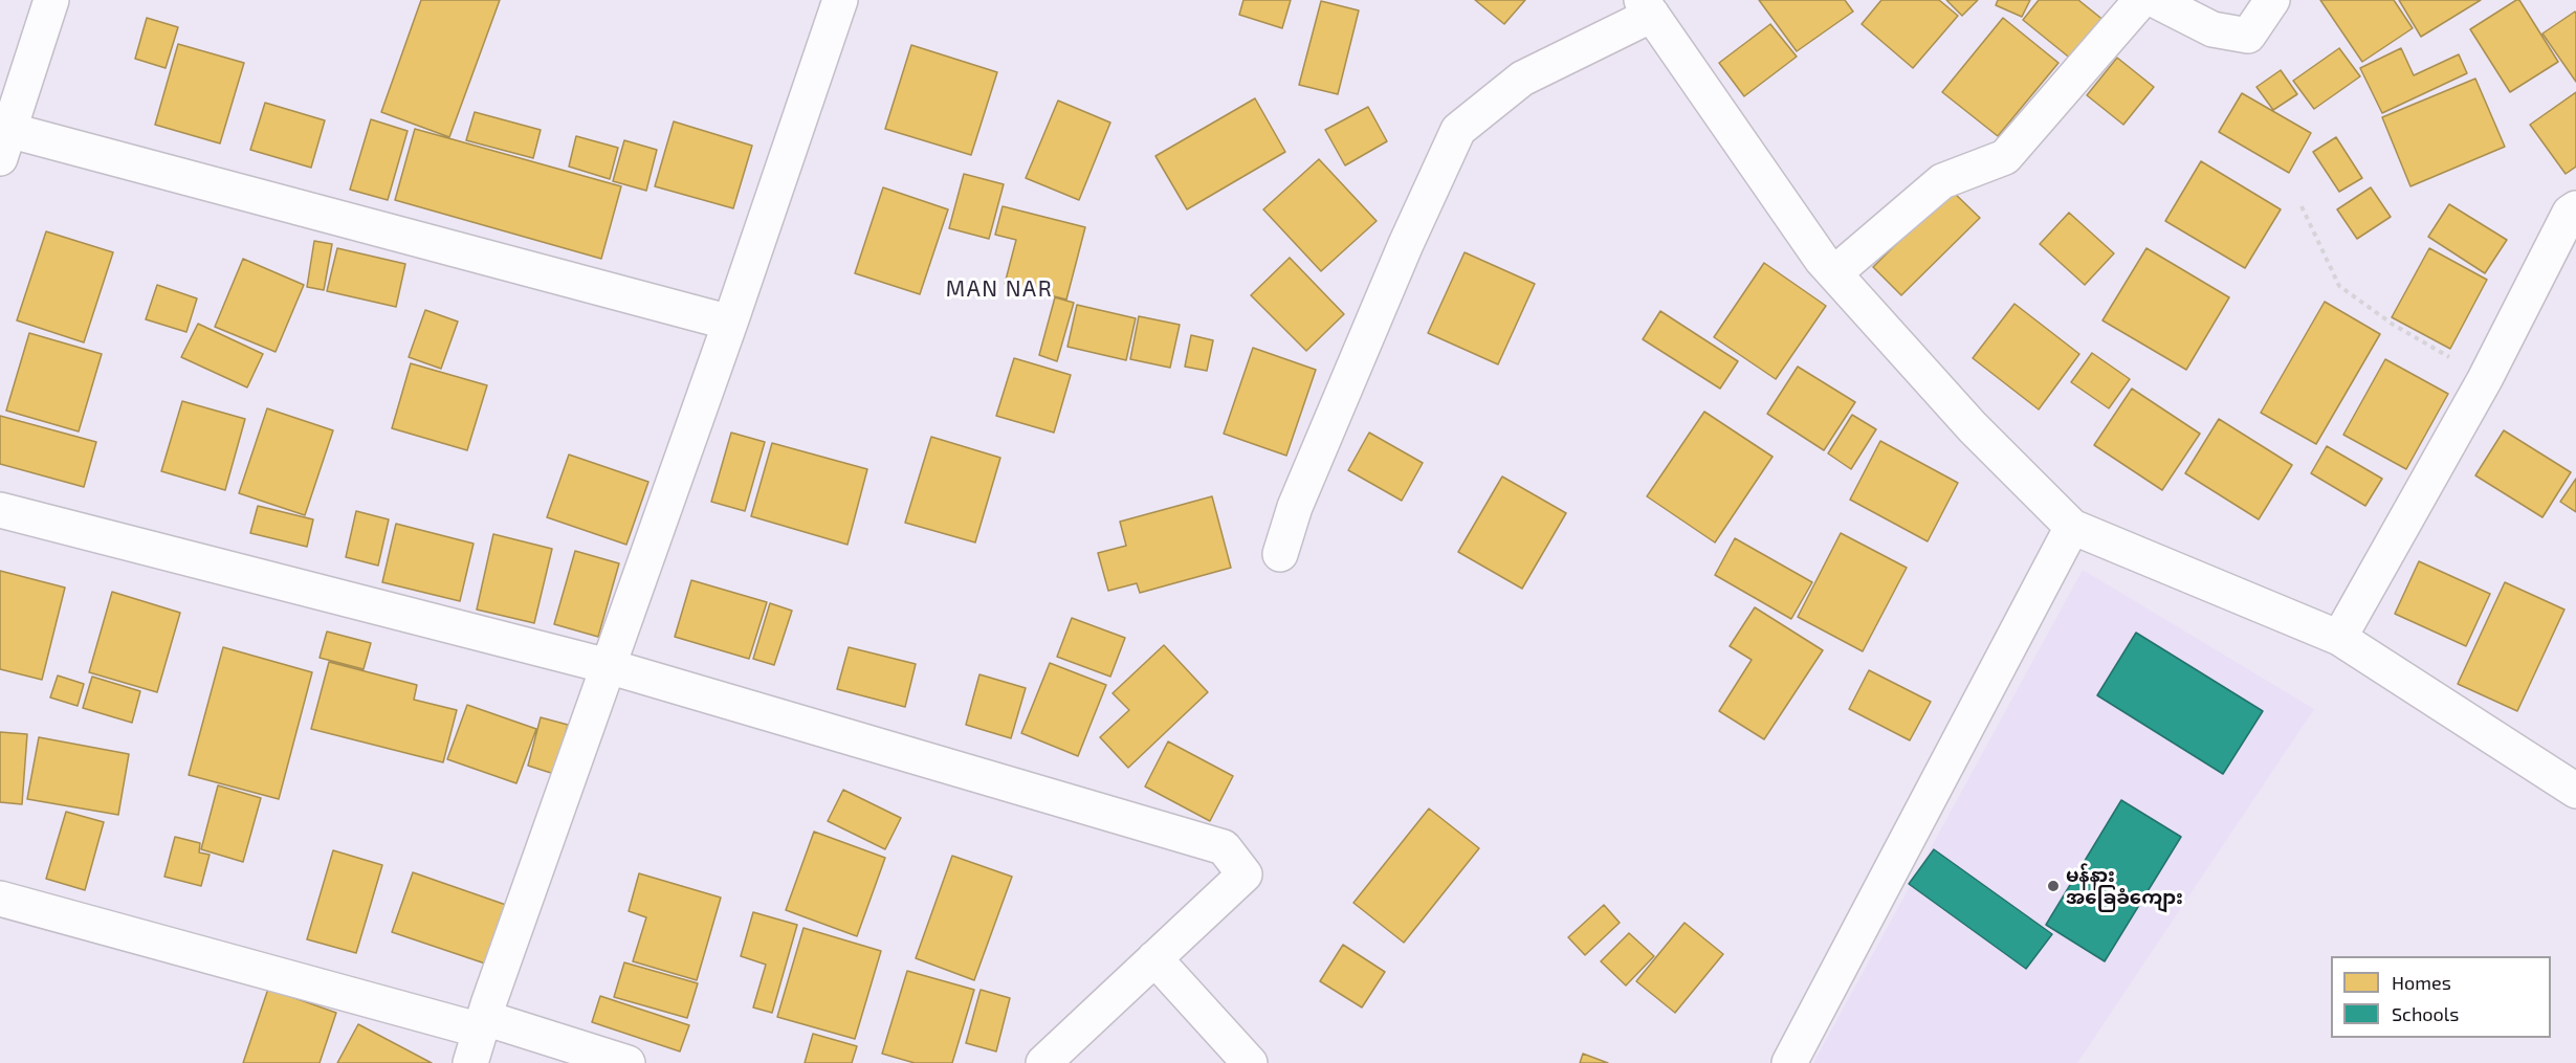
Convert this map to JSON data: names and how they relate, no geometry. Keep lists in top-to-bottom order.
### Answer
{
  "districts": ["MAN NAR"],
  "places": ["မန်နား အခြေခံကျေား"],
  "legend": ["Homes", "Schools"]
}
